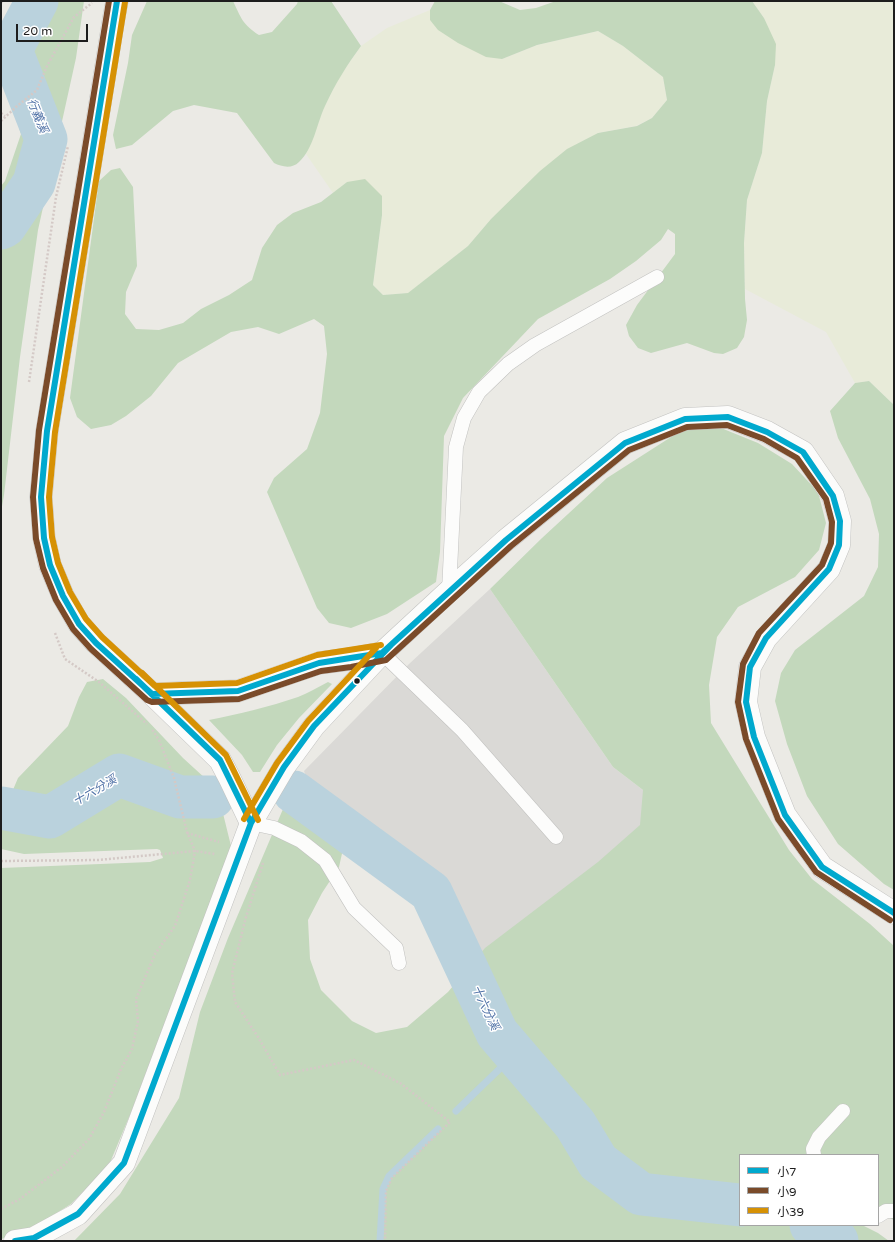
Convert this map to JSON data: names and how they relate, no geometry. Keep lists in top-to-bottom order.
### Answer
{
  "water": ["行義溪", "十六分溪"],
  "lines": ["transit line 小7", "transit line 小9", "transit line 小39"],
  "legend": ["小7", "小9", "小39"],
  "scale_bar": "20 m"
}
